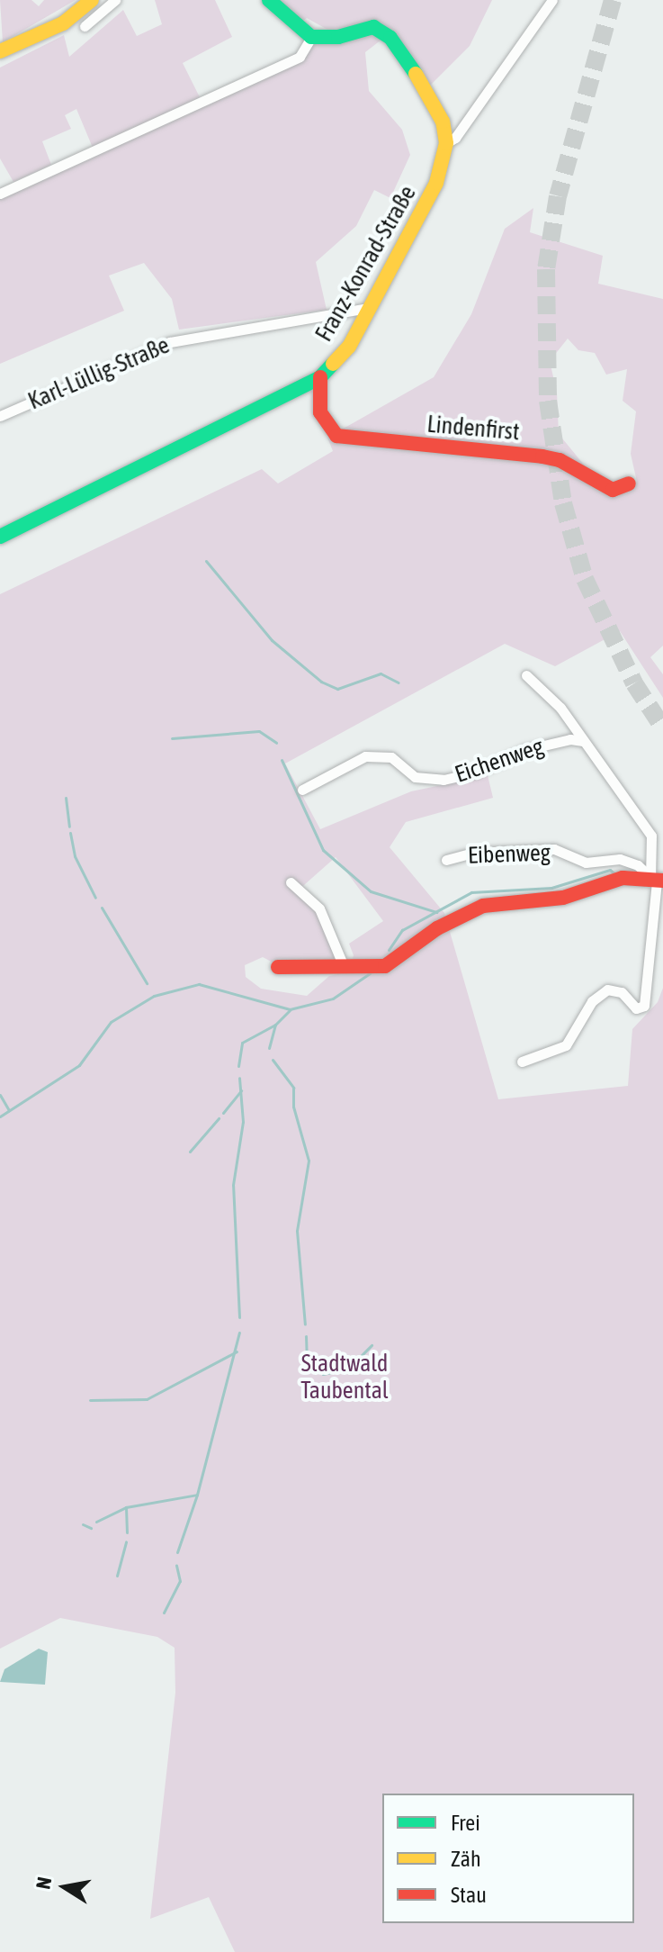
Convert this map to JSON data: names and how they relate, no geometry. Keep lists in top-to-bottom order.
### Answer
{
  "streets": {
    "street": [
      "Franz-Konrad-Straße",
      "Karl-Lüllig-Straße",
      "Lindenfirst",
      "Eichenweg",
      "Eibenweg"
    ]
  },
  "crossings": [
    ["Franz-Konrad-Straße", "Karl-Lüllig-Straße"],
    ["Franz-Konrad-Straße", "Lindenfirst"],
    ["Eichenweg", "Eibenweg"]
  ],
  "parks": ["Stadtwald Taubental"],
  "legend": ["Frei", "Zäh", "Stau"],
  "north": "left"
}
